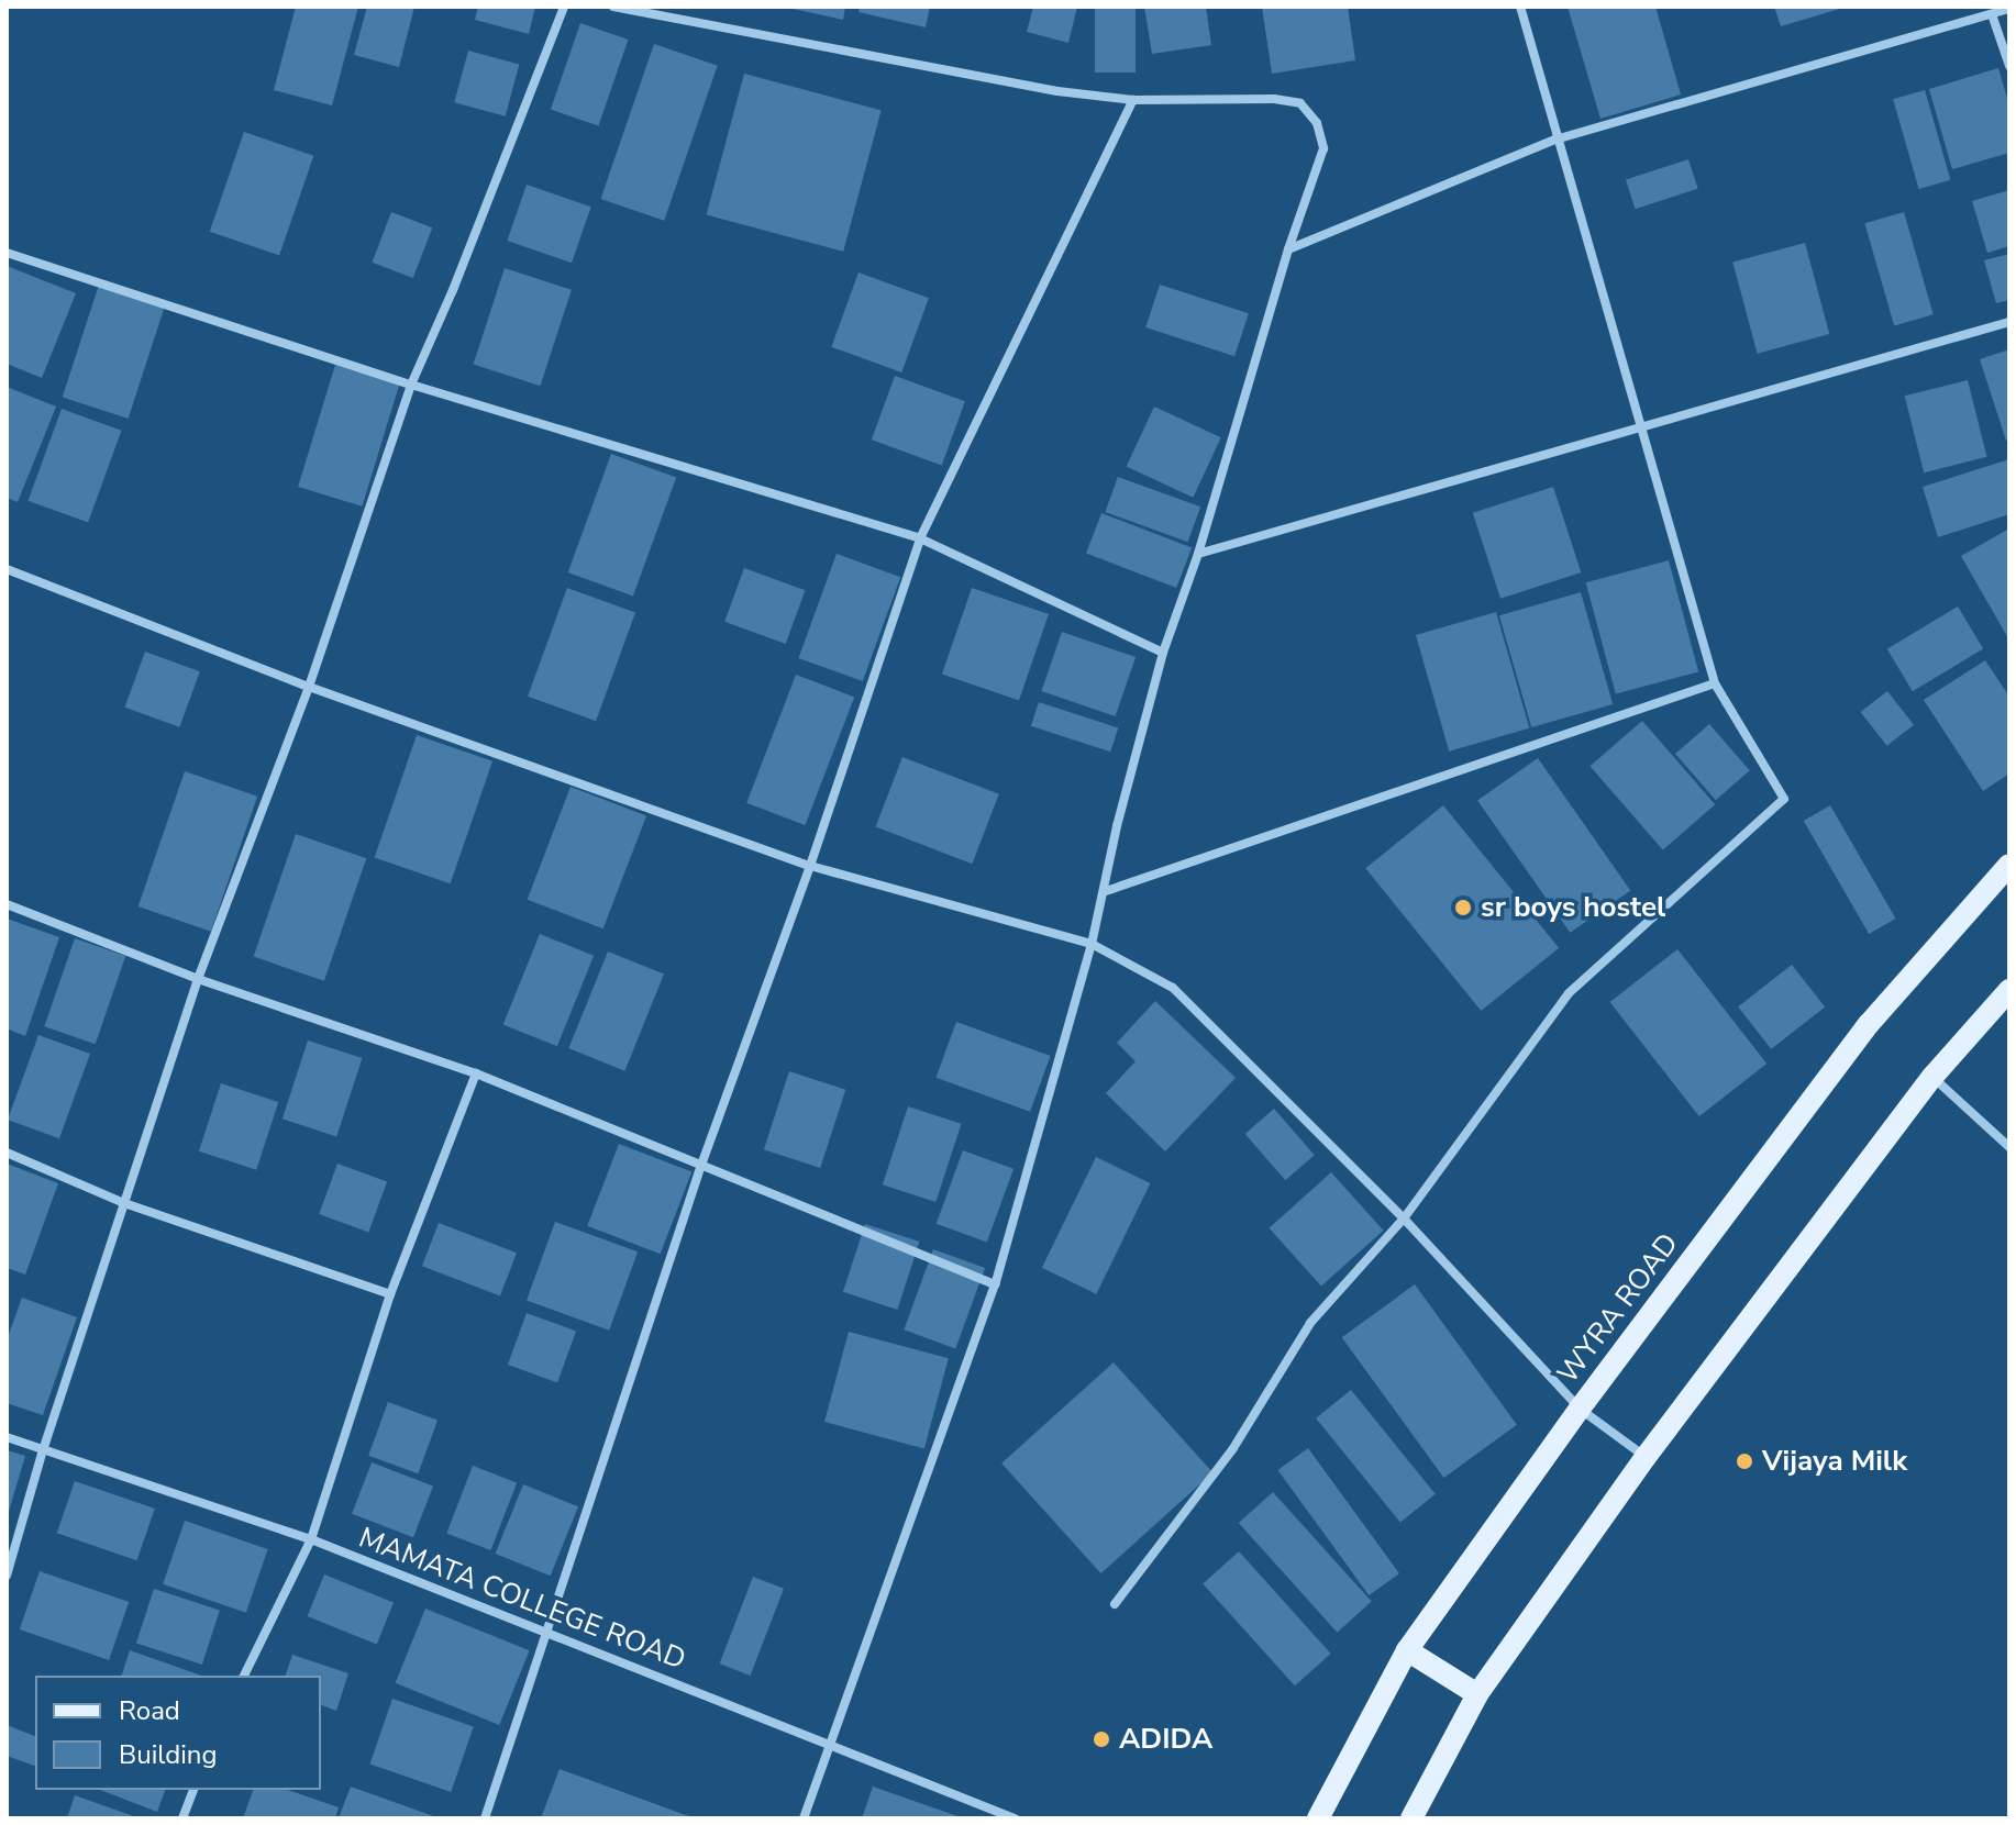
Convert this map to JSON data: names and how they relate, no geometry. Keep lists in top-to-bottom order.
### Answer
{
  "streets": {
    "main road": ["WYRA ROAD"],
    "street": ["MAMATA COLLEGE ROAD"]
  },
  "places": ["sr boys hostel", "Vijaya Milk", "ADIDA"],
  "legend": ["Road", "Building"]
}
